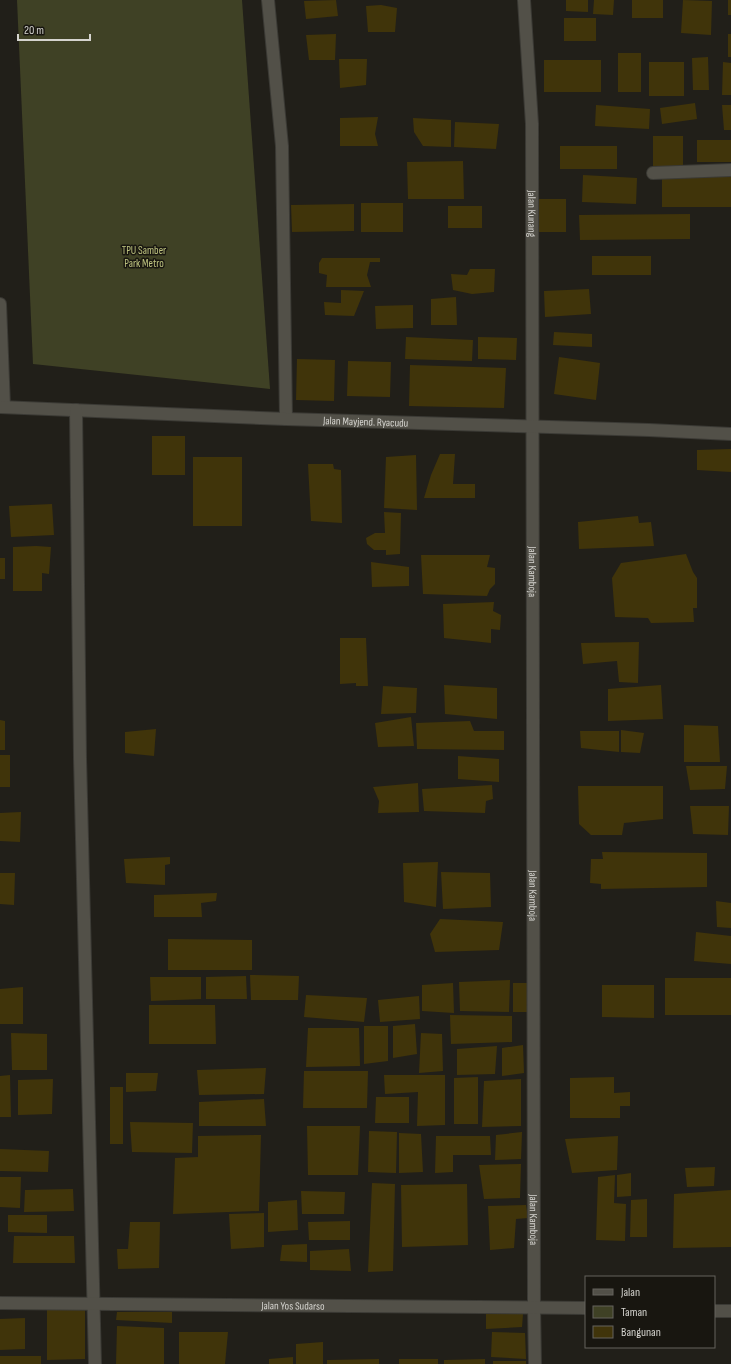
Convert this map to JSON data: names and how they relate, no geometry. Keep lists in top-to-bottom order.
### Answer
{
  "streets": {
    "street": [
      "Jalan Kunang",
      "Jalan Mayjend. Ryacudu",
      "Jalan Kamboja",
      "Jalan Yos Sudarso"
    ]
  },
  "crossings": [
    ["Jalan Kunang", "Jalan Mayjend. Ryacudu"],
    ["Jalan Kunang", "Jalan Kamboja"],
    ["Jalan Mayjend. Ryacudu", "Jalan Kamboja"],
    ["Jalan Kamboja", "Jalan Yos Sudarso"]
  ],
  "parks": ["TPU Samber Park Metro"],
  "legend": ["Jalan", "Taman", "Bangunan"],
  "scale_bar": "20 m"
}
